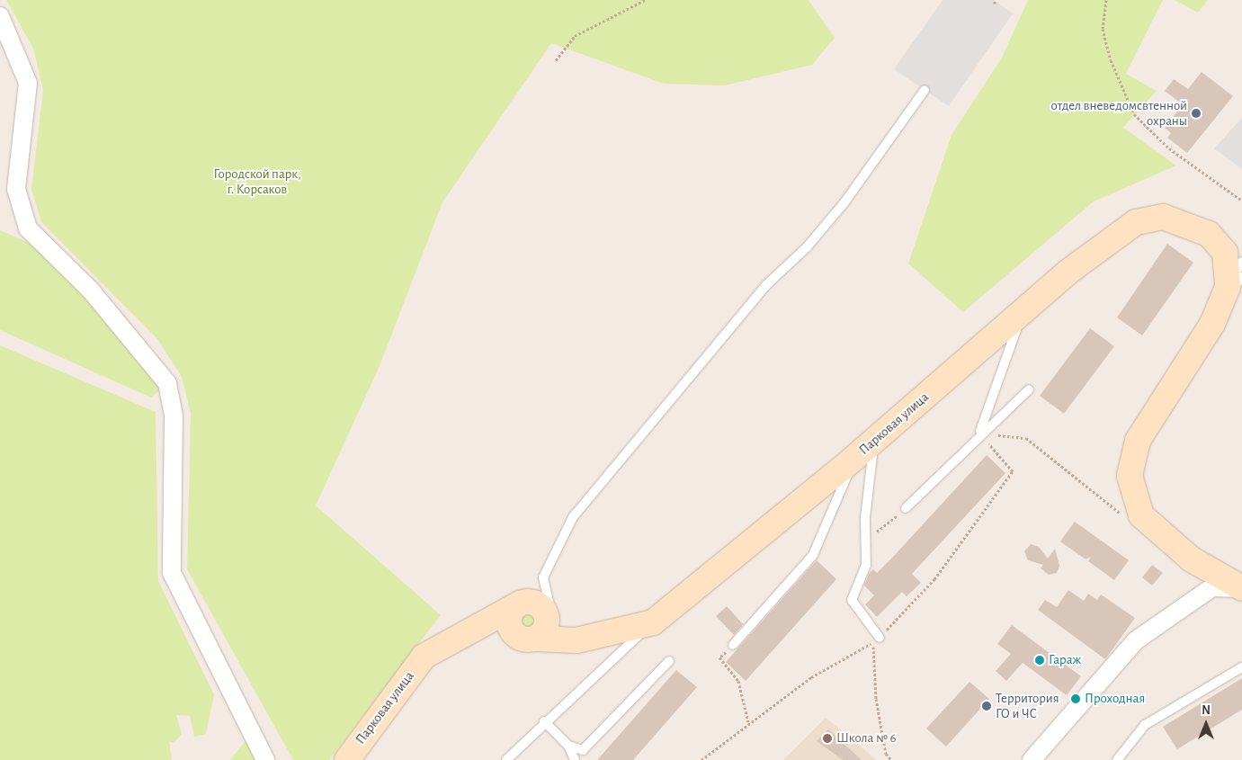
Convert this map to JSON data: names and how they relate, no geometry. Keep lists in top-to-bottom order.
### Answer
{
  "streets": {
    "street": ["Парковая улица"]
  },
  "parks": ["Городской парк, г. Корсаков"],
  "places": [
    "отдел вневедомсвтенной охраны",
    "Гараж",
    "Проходная",
    "Территория ГО и ЧС",
    "Школа № 6"
  ],
  "north": "top"
}
